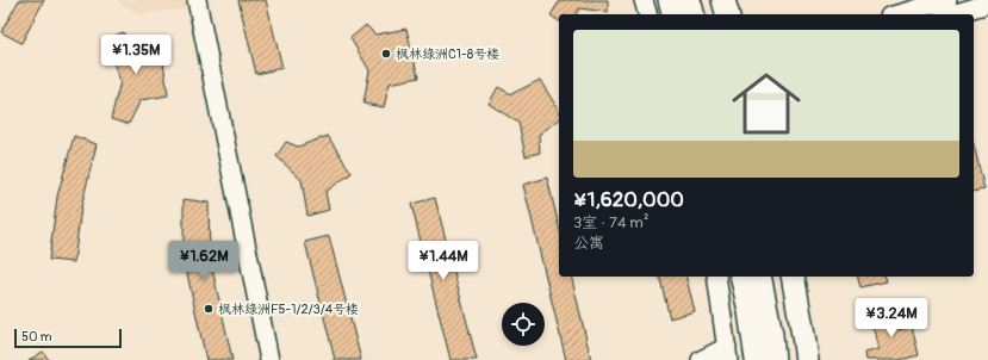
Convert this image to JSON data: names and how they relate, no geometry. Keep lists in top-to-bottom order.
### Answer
{
  "places": ["枫林绿洲C1-8号楼", "枫林绿洲F5-1/2/3/4号楼"],
  "scale_bar": "50 m",
  "page": {
    "list": [
      {
        "name": "¥1,620,000",
        "note": "3室 · 74 m² · 公寓"
      }
    ],
    "price": [
      "¥1.35M",
      "¥1.62M",
      "¥1.44M",
      "¥3.24M"
    ],
    "scale": "50 m"
  }
}
